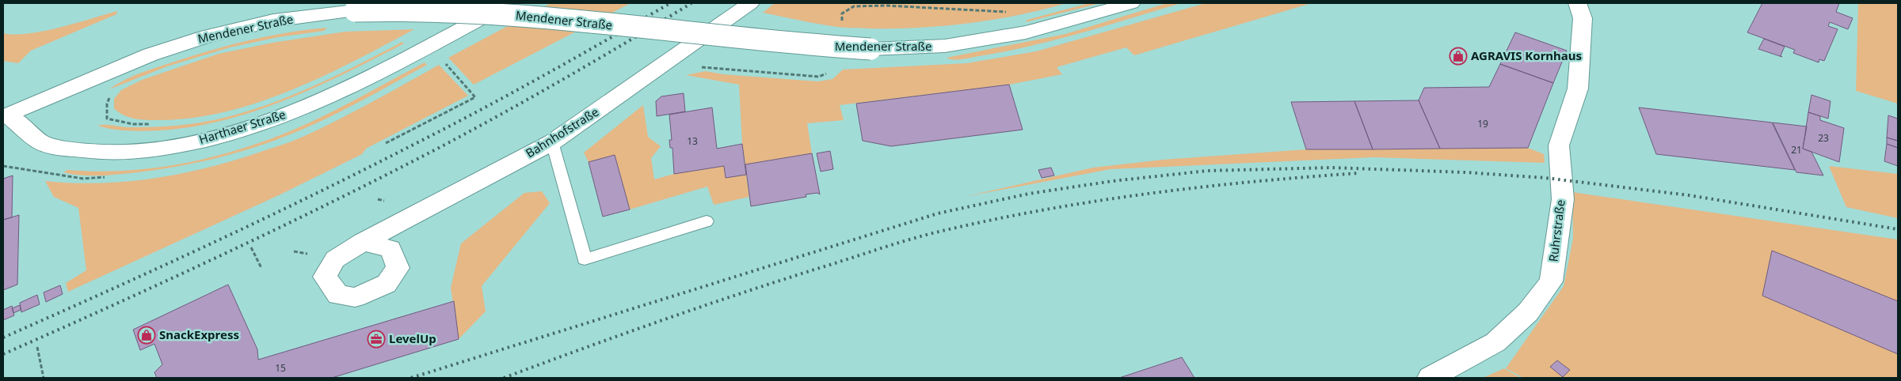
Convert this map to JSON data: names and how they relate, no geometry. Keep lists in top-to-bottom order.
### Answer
{
  "streets": {
    "street": [
      "Mendener Straße",
      "Harthaer Straße",
      "Bahnhofstraße",
      "Ruhrstraße"
    ]
  },
  "crossings": [
    ["Mendener Straße", "Harthaer Straße"]
  ],
  "places": {
    "shop": ["AGRAVIS Kornhaus", "SnackExpress"],
    "office": ["LevelUp"]
  },
  "house_numbers": [
    "19",
    "23",
    "13",
    "21",
    "15"
  ]
}
